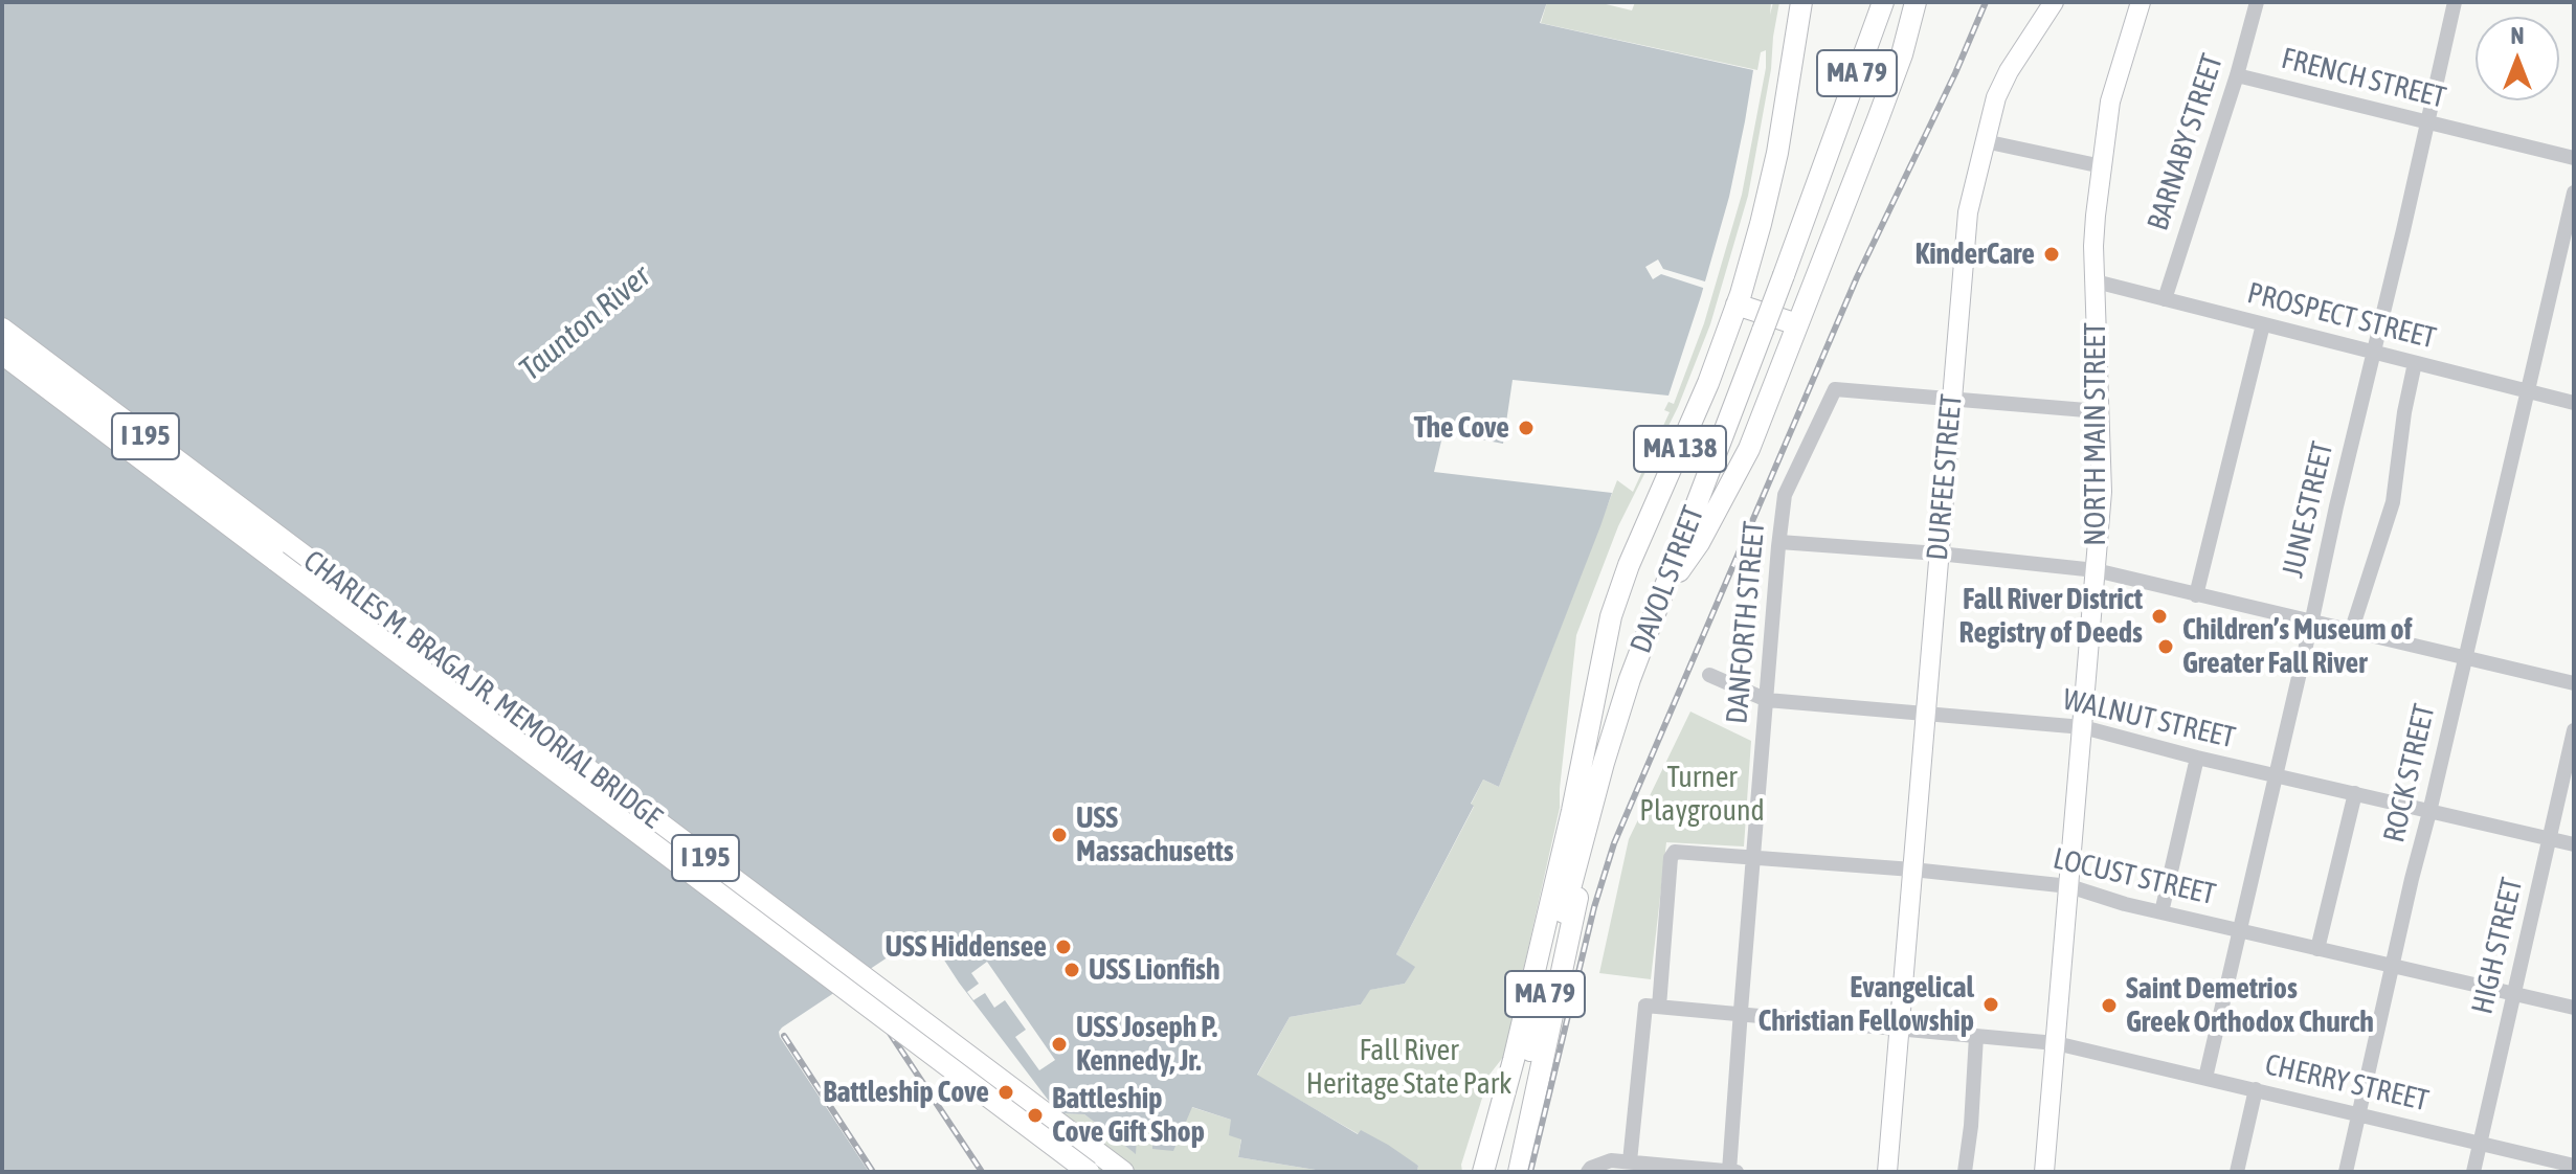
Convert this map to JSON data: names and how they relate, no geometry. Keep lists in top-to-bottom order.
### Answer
{
  "streets": {
    "highway": [
      "MA 79",
      "I 195",
      "MA 138",
      "DAVOL STREET",
      "CHARLES M. BRAGA JR. MEMORIAL BRIDGE"
    ],
    "main road": ["NORTH MAIN STREET", "DURFEE STREET"],
    "street": [
      "FRENCH STREET",
      "BARNABY STREET",
      "PROSPECT STREET",
      "JUNE STREET",
      "DANFORTH STREET",
      "WALNUT STREET",
      "ROCK STREET",
      "LOCUST STREET",
      "HIGH STREET",
      "CHERRY STREET"
    ]
  },
  "crossings": [
    ["FRENCH STREET", "BARNABY STREET"],
    ["FRENCH STREET", "JUNE STREET"],
    ["BARNABY STREET", "PROSPECT STREET"],
    ["PROSPECT STREET", "NORTH MAIN STREET"],
    ["PROSPECT STREET", "JUNE STREET"],
    ["PROSPECT STREET", "ROCK STREET"],
    ["NORTH MAIN STREET", "WALNUT STREET"],
    ["NORTH MAIN STREET", "LOCUST STREET"],
    ["NORTH MAIN STREET", "CHERRY STREET"],
    ["DURFEE STREET", "DANFORTH STREET"],
    ["DURFEE STREET", "WALNUT STREET"],
    ["DURFEE STREET", "LOCUST STREET"],
    ["DURFEE STREET", "CHERRY STREET"],
    ["JUNE STREET", "WALNUT STREET"],
    ["JUNE STREET", "LOCUST STREET"],
    ["JUNE STREET", "CHERRY STREET"],
    ["DANFORTH STREET", "WALNUT STREET"],
    ["DANFORTH STREET", "LOCUST STREET"],
    ["DANFORTH STREET", "CHERRY STREET"],
    ["WALNUT STREET", "ROCK STREET"],
    ["WALNUT STREET", "HIGH STREET"],
    ["ROCK STREET", "LOCUST STREET"],
    ["ROCK STREET", "CHERRY STREET"],
    ["LOCUST STREET", "HIGH STREET"],
    ["LOCUST STREET", "CHERRY STREET"],
    ["HIGH STREET", "CHERRY STREET"]
  ],
  "water": ["Taunton River"],
  "parks": ["Turner Playground", "Fall River Heritage State Park"],
  "places": [
    "KinderCare",
    "The Cove",
    "Fall River District Registry of Deeds",
    "Children’s Museum of Greater Fall River",
    "USS Massachusetts",
    "USS Hiddensee",
    "USS Lionfish",
    "Evangelical Christian Fellowship",
    "Saint Demetrios Greek Orthodox Church",
    "USS Joseph P. Kennedy, Jr.",
    "Battleship Cove",
    "Battleship Cove Gift Shop"
  ],
  "north": "top"
}
